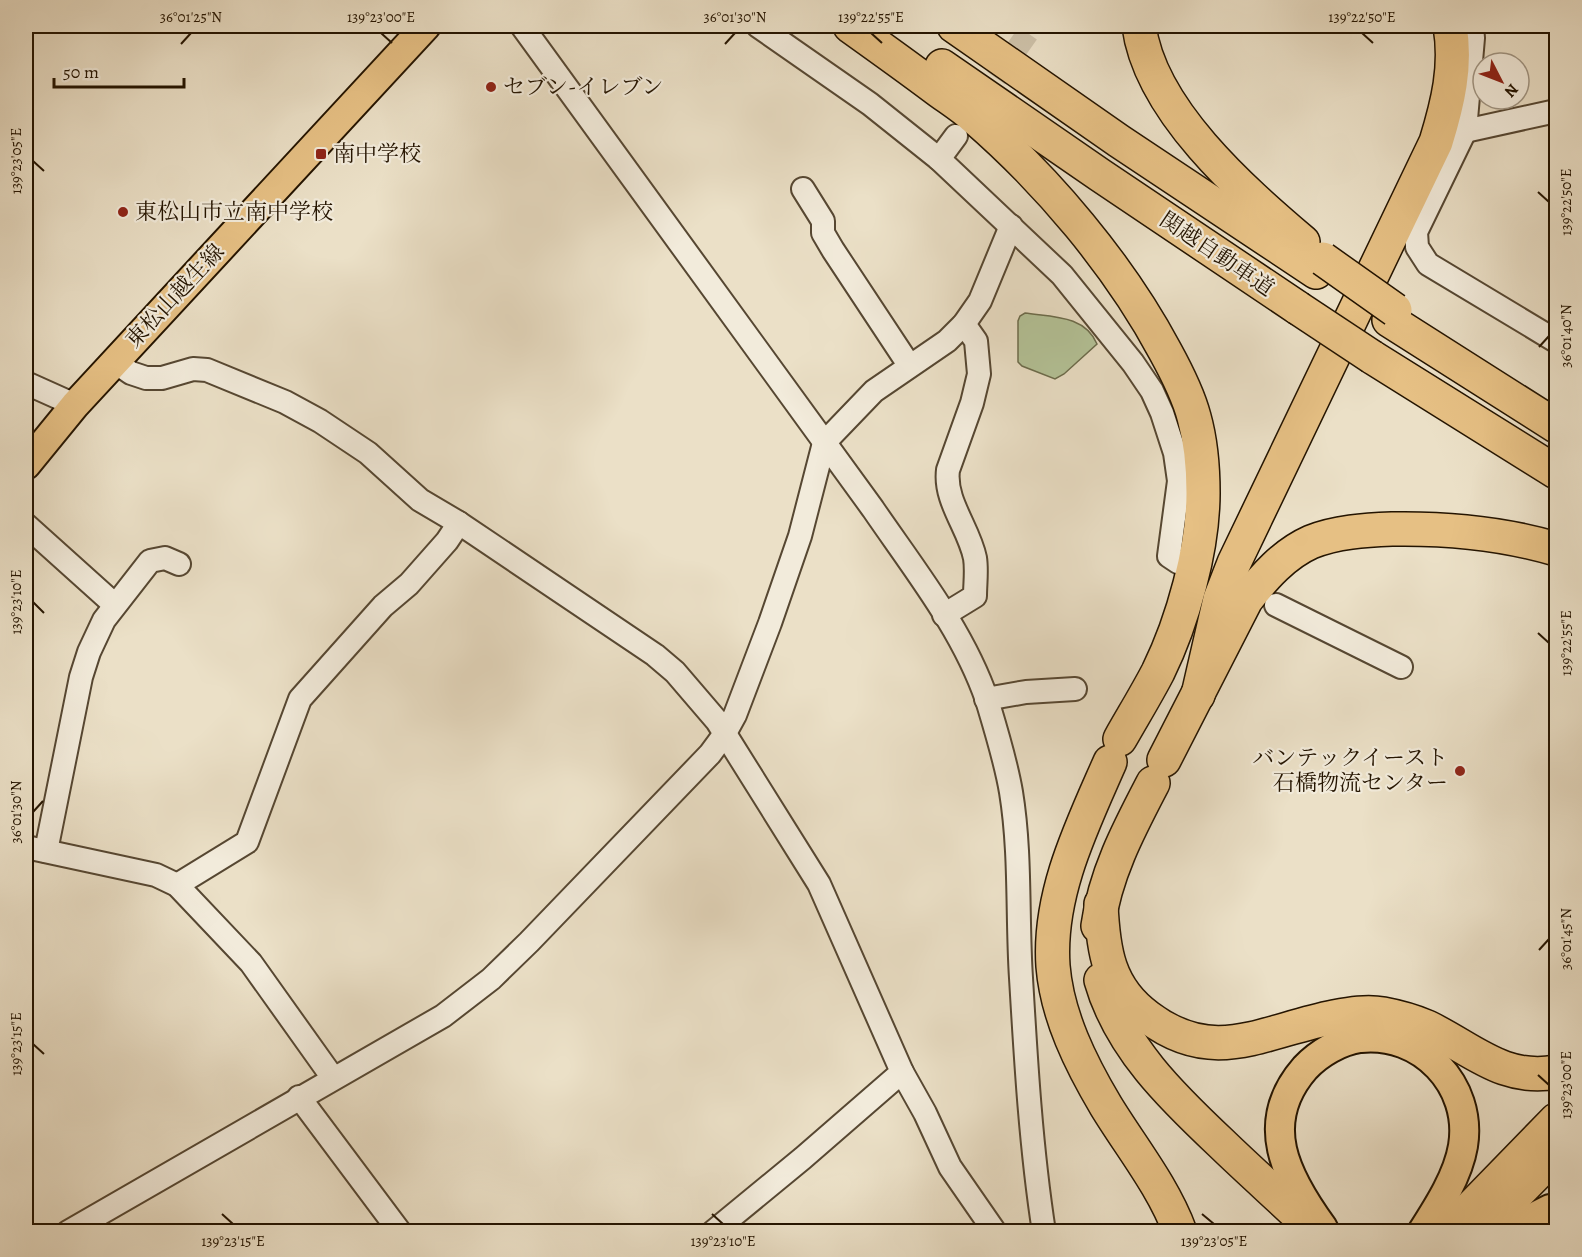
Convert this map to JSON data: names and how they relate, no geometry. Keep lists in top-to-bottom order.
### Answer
{
  "streets": {
    "highway": ["関越自動車道"],
    "main road": ["東松山越生線"]
  },
  "places": {
    "other": ["セブン-イレブン", "東松山市立南中学校", "バンテックイースト 石橋物流センター"],
    "transit": ["南中学校"]
  },
  "scale_bar": "50 m",
  "north": "bottom right",
  "coordinates": [
    "36°01'25\"N",
    "139°23'00\"E",
    "36°01'30\"N",
    "139°22'55\"E",
    "139°22'50\"E",
    "139°23'05\"E",
    "36°01'40\"N",
    "139°23'10\"E",
    "36°01'45\"N",
    "139°23'15\"E"
  ]
}
